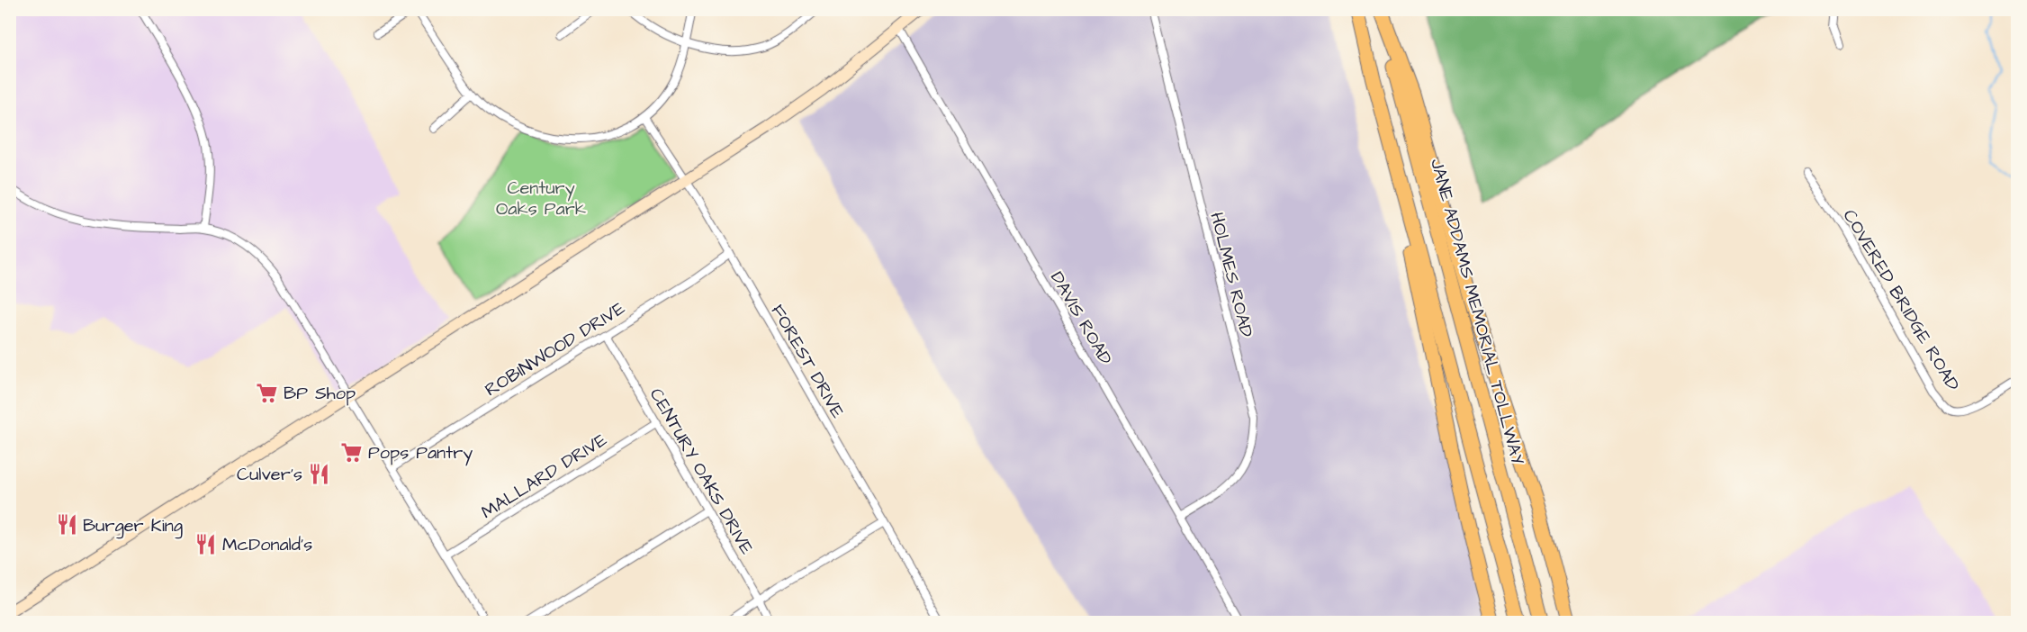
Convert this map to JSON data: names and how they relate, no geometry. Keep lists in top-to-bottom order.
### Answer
{
  "streets": {
    "highway": ["JANE ADDAMS MEMORIAL TOLLWAY"],
    "street": [
      "HOLMES ROAD",
      "COVERED BRIDGE ROAD",
      "DAVIS ROAD",
      "ROBINWOOD DRIVE",
      "FOREST DRIVE",
      "CENTURY OAKS DRIVE",
      "MALLARD DRIVE"
    ]
  },
  "crossings": [
    ["HOLMES ROAD", "DAVIS ROAD"],
    ["ROBINWOOD DRIVE", "FOREST DRIVE"],
    ["ROBINWOOD DRIVE", "CENTURY OAKS DRIVE"],
    ["CENTURY OAKS DRIVE", "MALLARD DRIVE"]
  ],
  "parks": ["Century Oaks Park"],
  "places": {
    "supermarket": ["BP Shop", "Pops Pantry"],
    "restaurant": ["Culver's", "Burger King", "McDonald's"]
  }
}
